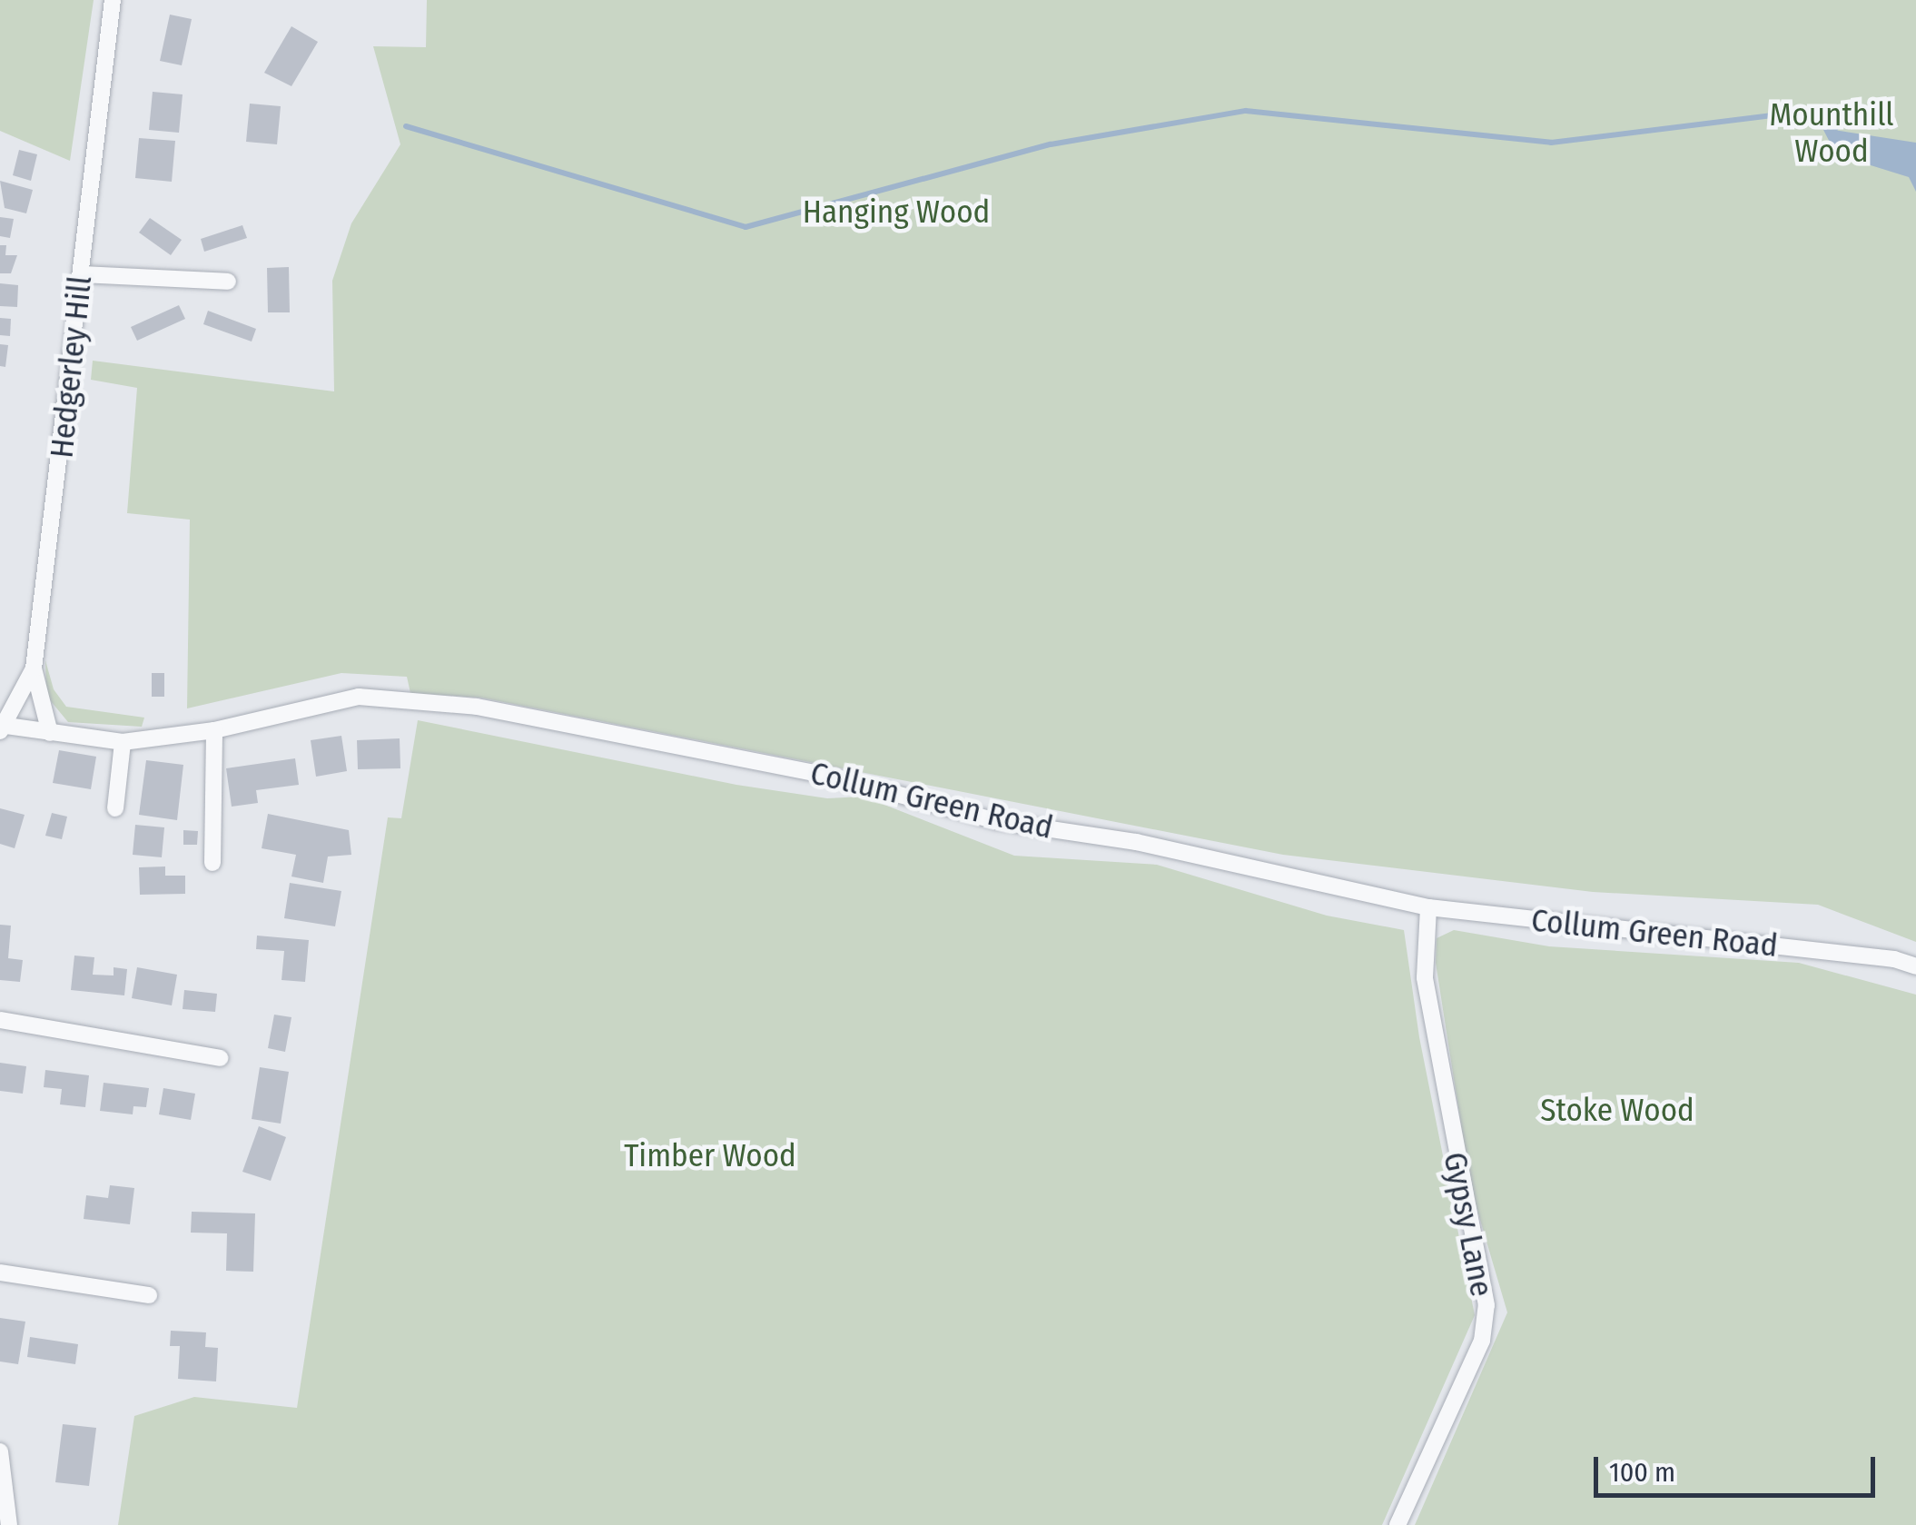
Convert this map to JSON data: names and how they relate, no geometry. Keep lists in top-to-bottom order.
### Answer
{
  "streets": {
    "street": ["Hedgerley Hill", "Collum Green Road", "Gypsy Lane"]
  },
  "crossings": [
    ["Hedgerley Hill", "Collum Green Road"],
    ["Collum Green Road", "Gypsy Lane"]
  ],
  "parks": [
    "Mounthill Wood",
    "Hanging Wood",
    "Stoke Wood",
    "Timber Wood"
  ],
  "scale_bar": "100 m"
}
